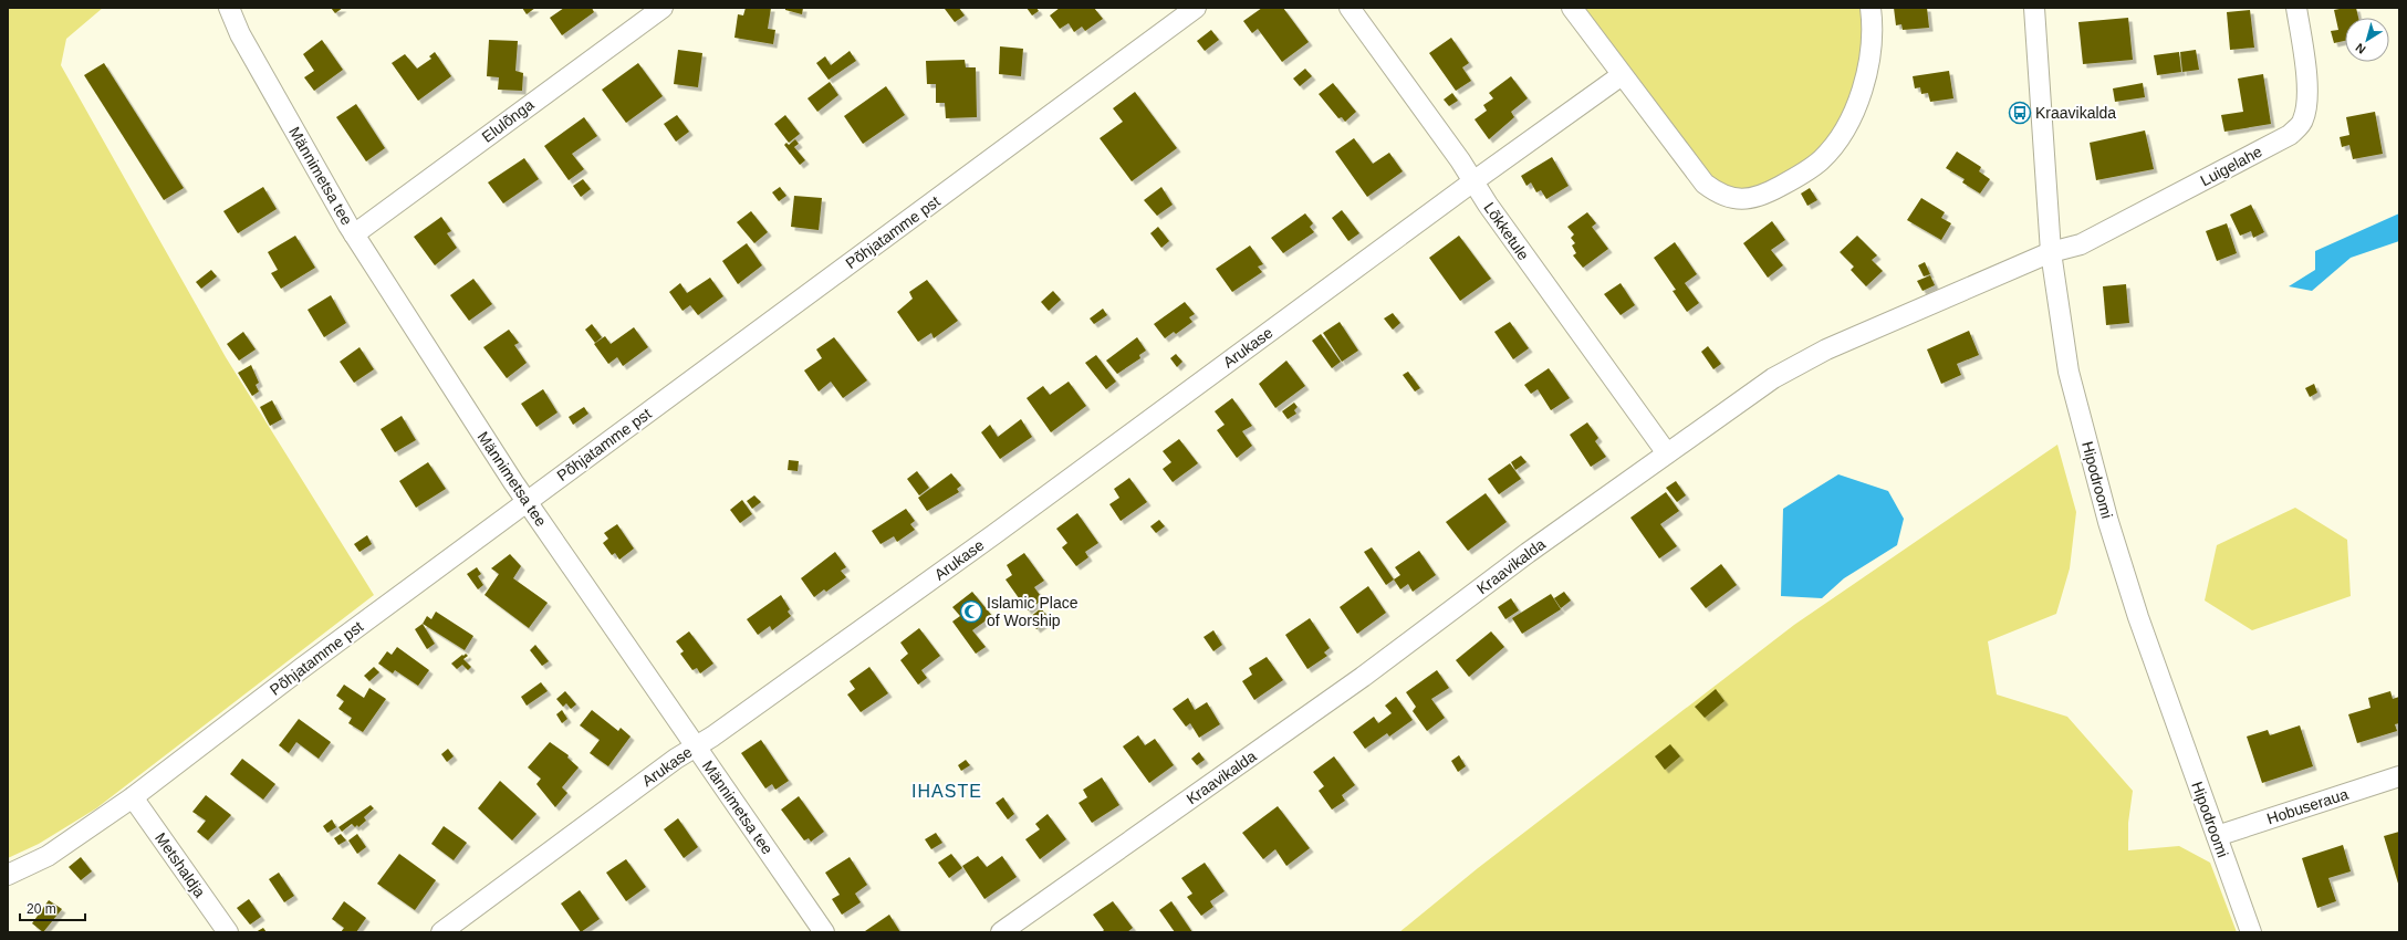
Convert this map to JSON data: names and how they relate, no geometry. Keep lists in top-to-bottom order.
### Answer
{
  "streets": {
    "street": [
      "Elulõnga",
      "Luigelahe",
      "Männimetsa tee",
      "Lõkketule",
      "Põhjatamme pst",
      "Arukase",
      "Hipodroomi",
      "Kraavikalda",
      "Hobuseraua",
      "Metshaldja"
    ]
  },
  "crossings": [
    ["Elulõnga", "Männimetsa tee"],
    ["Luigelahe", "Hipodroomi"],
    ["Luigelahe", "Kraavikalda"],
    ["Männimetsa tee", "Põhjatamme pst"],
    ["Männimetsa tee", "Arukase"],
    ["Lõkketule", "Arukase"],
    ["Lõkketule", "Kraavikalda"],
    ["Põhjatamme pst", "Metshaldja"],
    ["Hipodroomi", "Kraavikalda"],
    ["Hipodroomi", "Hobuseraua"]
  ],
  "districts": ["IHASTE"],
  "places": {
    "bus stop": ["Kraavikalda"],
    "mosque": ["Islamic Place of Worship"]
  },
  "scale_bar": "20 m",
  "north": "bottom left"
}
